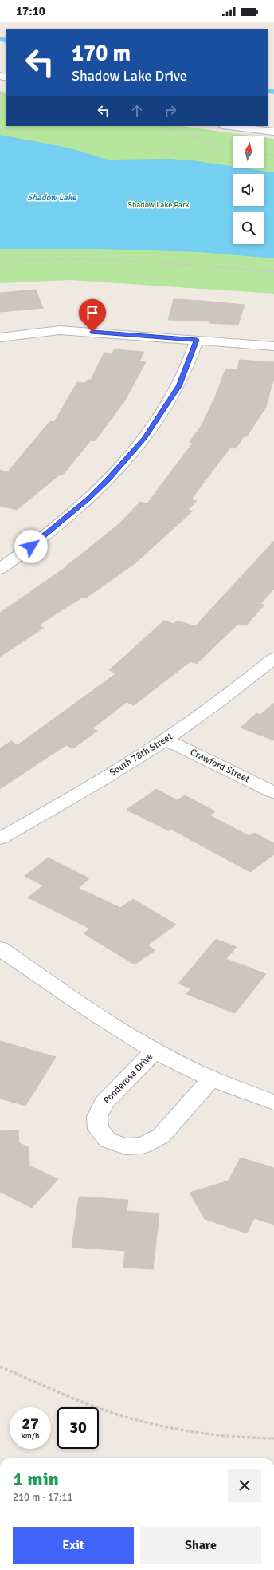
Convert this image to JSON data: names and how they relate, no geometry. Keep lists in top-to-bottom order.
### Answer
{
  "streets": {
    "street": ["South 78th Street", "Crawford Street", "Ponderosa Drive"]
  },
  "crossings": [
    ["South 78th Street", "Crawford Street"]
  ],
  "water": ["Shadow Lake"],
  "parks": ["Shadow Lake Park"],
  "north": "top",
  "page": {
    "status": "17:10",
    "turn": ["170 m", "Shadow Lake Drive"],
    "speed": "27 km/h",
    "limit": "30",
    "heading": ["1 min", "210 m · 17:11"],
    "buttons": ["Exit", "Share"]
  }
}
